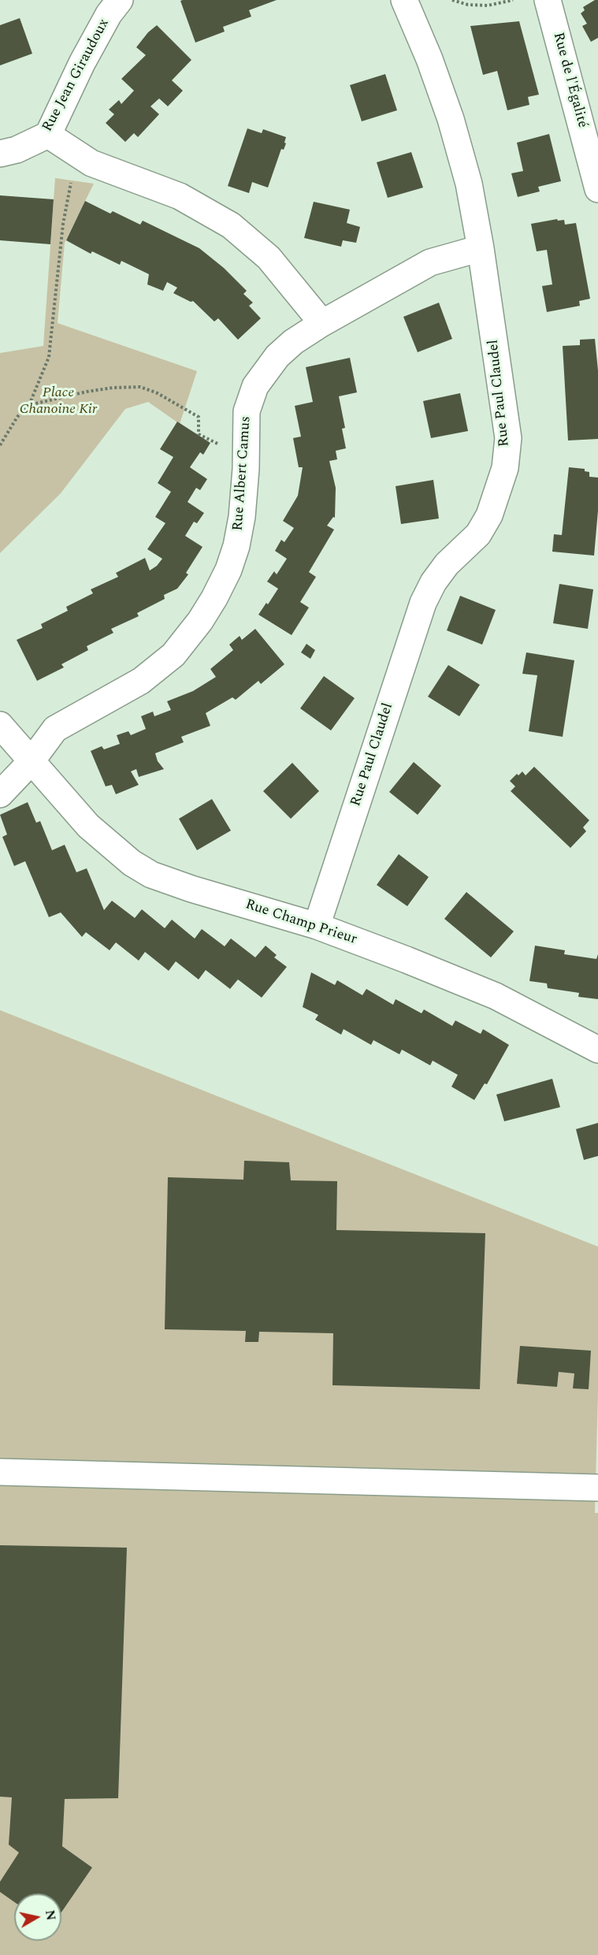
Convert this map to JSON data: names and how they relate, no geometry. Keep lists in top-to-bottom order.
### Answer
{
  "streets": {
    "street": [
      "Rue Jean Giraudoux",
      "Rue de l'Égalité",
      "Rue Paul Claudel",
      "Rue Albert Camus",
      "Rue Champ Prieur"
    ]
  },
  "crossings": [
    ["Rue Paul Claudel", "Rue Albert Camus"],
    ["Rue Paul Claudel", "Rue Champ Prieur"],
    ["Rue Albert Camus", "Rue Champ Prieur"]
  ],
  "parks": ["Place Chanoine Kir"],
  "north": "right"
}
